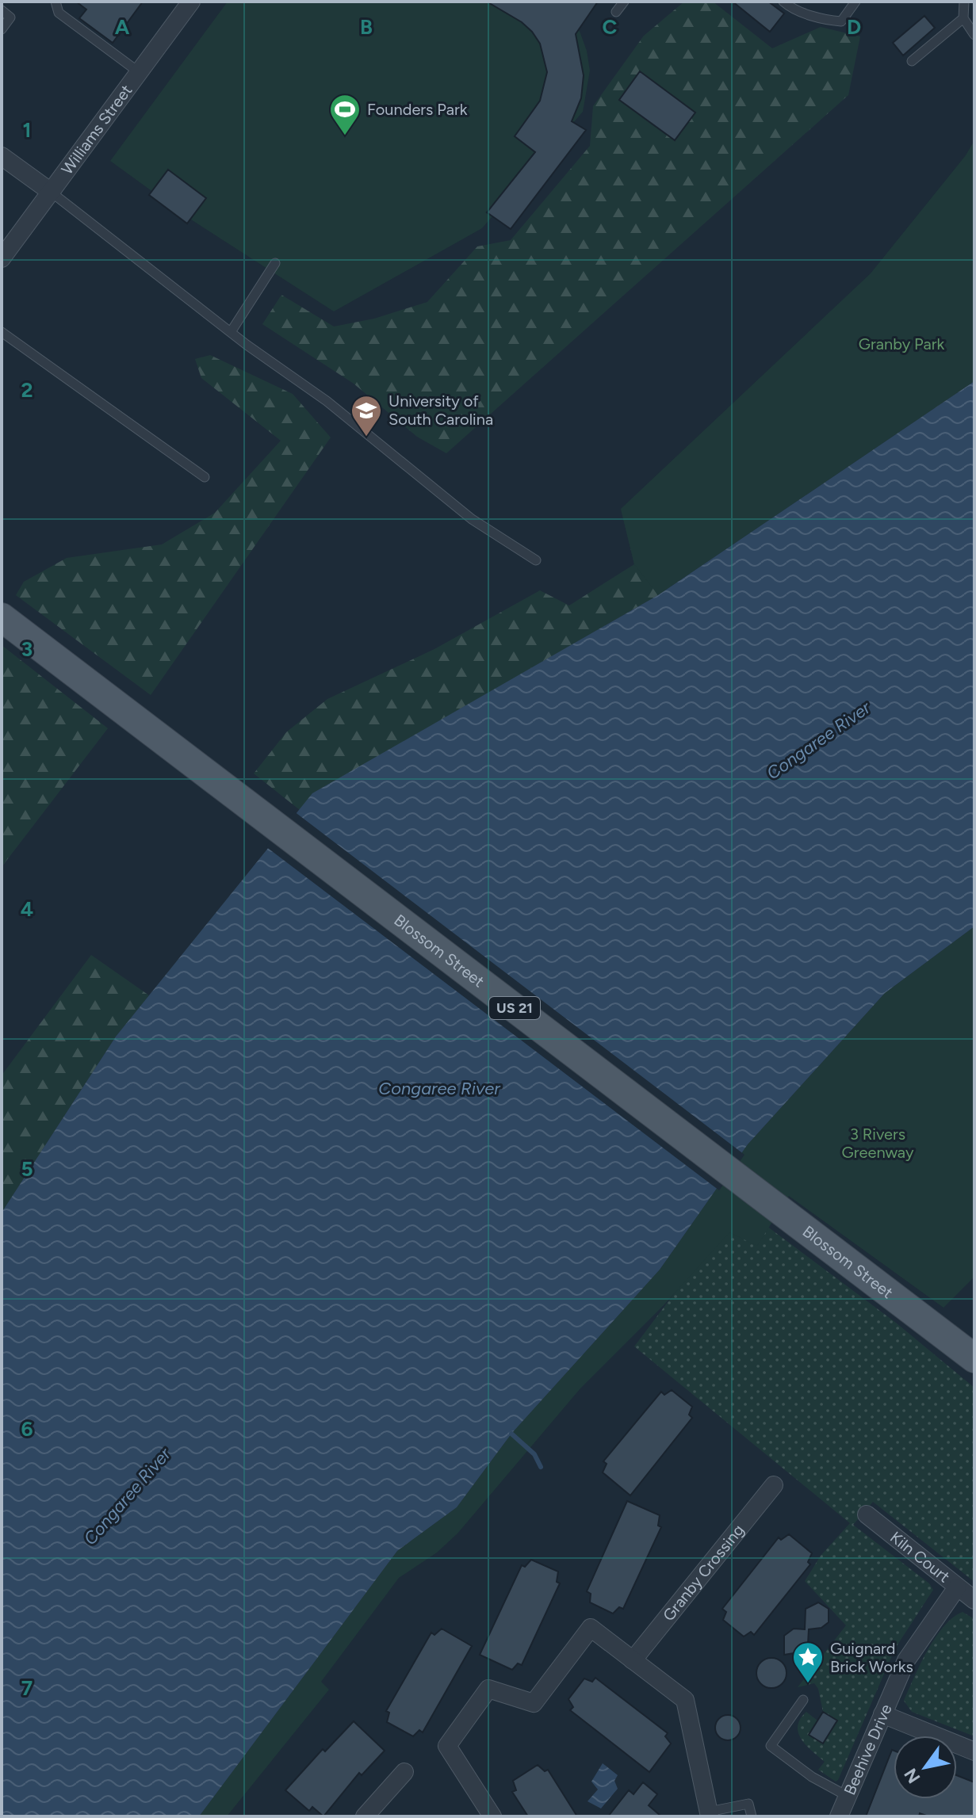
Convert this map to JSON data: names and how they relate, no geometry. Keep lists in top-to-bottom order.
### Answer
{
  "streets": {
    "main road": ["Blossom Street", "US 21"],
    "street": [
      "Williams Street",
      "Kiln Court",
      "Granby Crossing",
      "Beehive Drive"
    ]
  },
  "crossings": [
    ["Kiln Court", "Beehive Drive"]
  ],
  "water": ["Congaree River"],
  "parks": ["Granby Park", "3 Rivers Greenway"],
  "places": {
    "sports": ["Founders Park"],
    "school or university": ["University of South Carolina"],
    "place": ["Guignard Brick Works"]
  },
  "north": "bottom left",
  "grid": {
    "columns": [
      "A",
      "B",
      "C",
      "D"
    ],
    "rows": [
      "1",
      "2",
      "3",
      "4",
      "5",
      "6",
      "7"
    ]
  }
}
